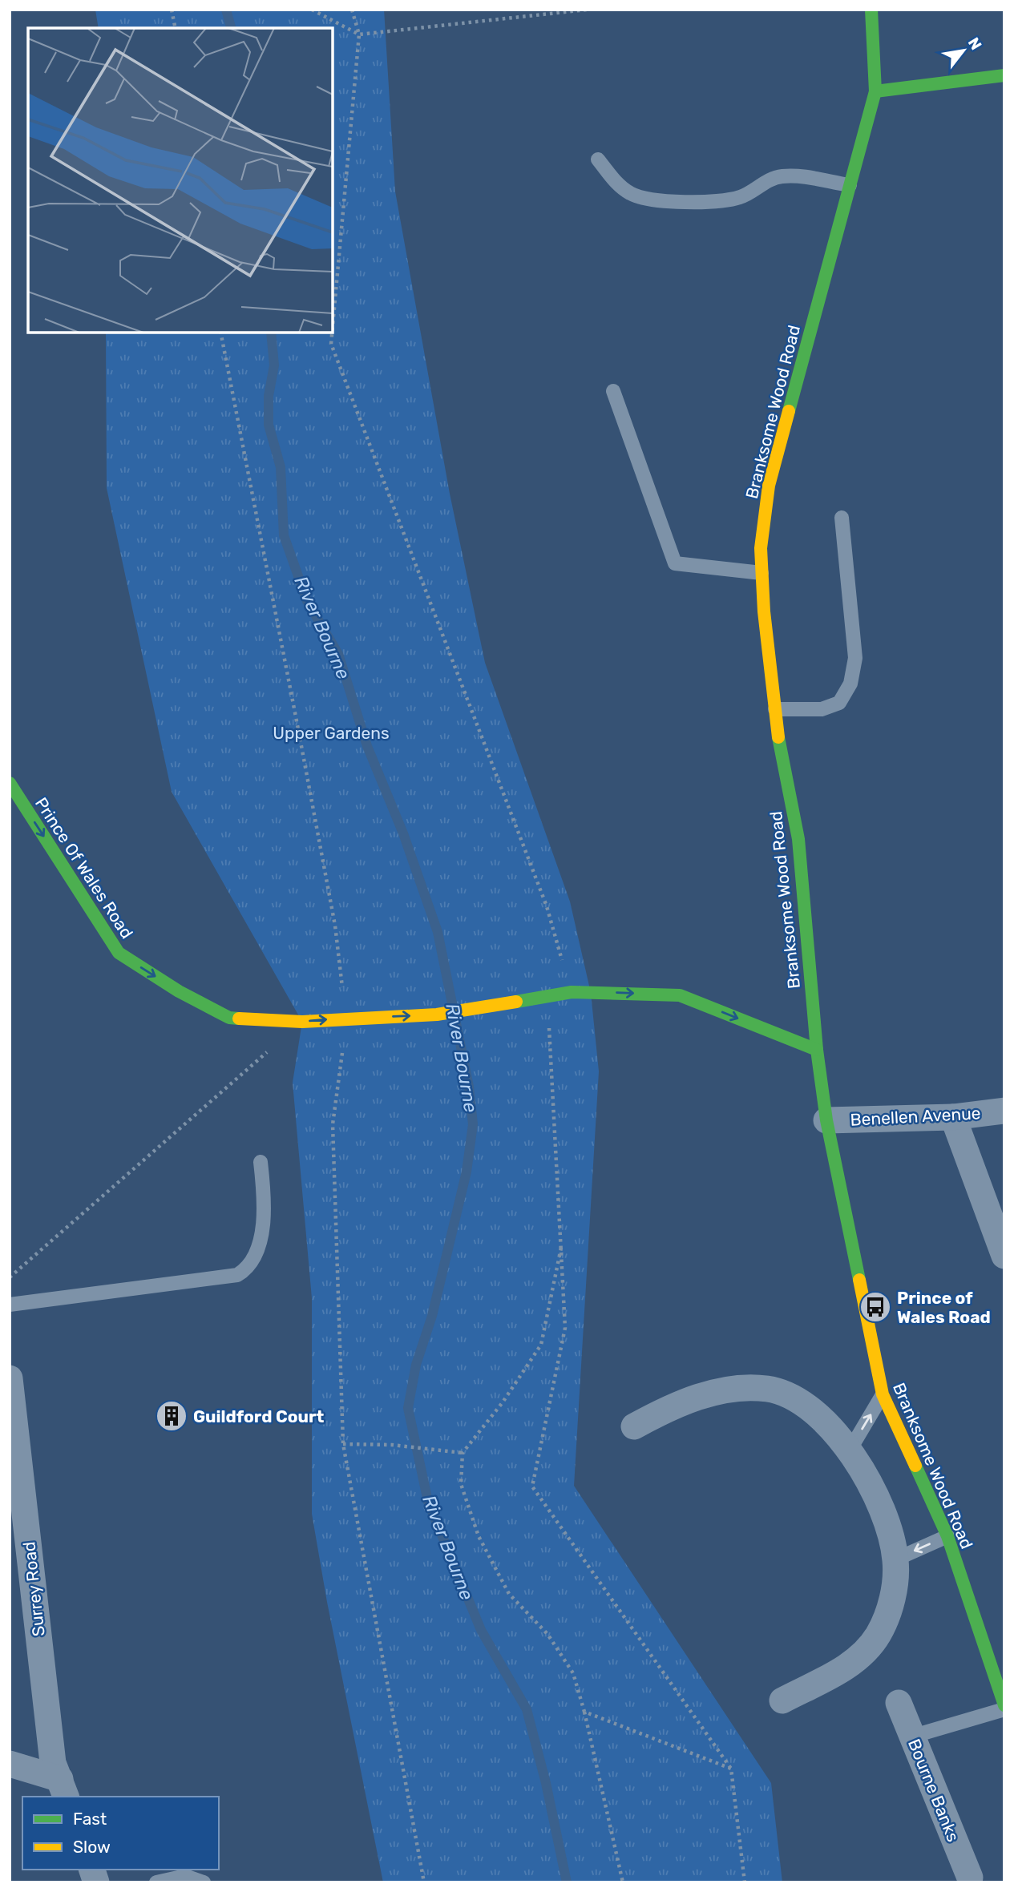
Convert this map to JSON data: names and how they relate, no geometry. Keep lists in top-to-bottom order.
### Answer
{
  "streets": {
    "street": [
      "Branksome Wood Road",
      "Prince Of Wales Road",
      "Benellen Avenue",
      "Surrey Road",
      "Bourne Banks"
    ]
  },
  "crossings": [
    ["Branksome Wood Road", "Prince Of Wales Road"],
    ["Branksome Wood Road", "Benellen Avenue"]
  ],
  "one_way": ["Prince Of Wales Road"],
  "water": ["River Bourne"],
  "parks": ["Upper Gardens"],
  "places": {
    "bus stop": ["Prince of Wales Road"],
    "building": ["Guildford Court"]
  },
  "legend": ["Fast", "Slow"],
  "north": "top right"
}
